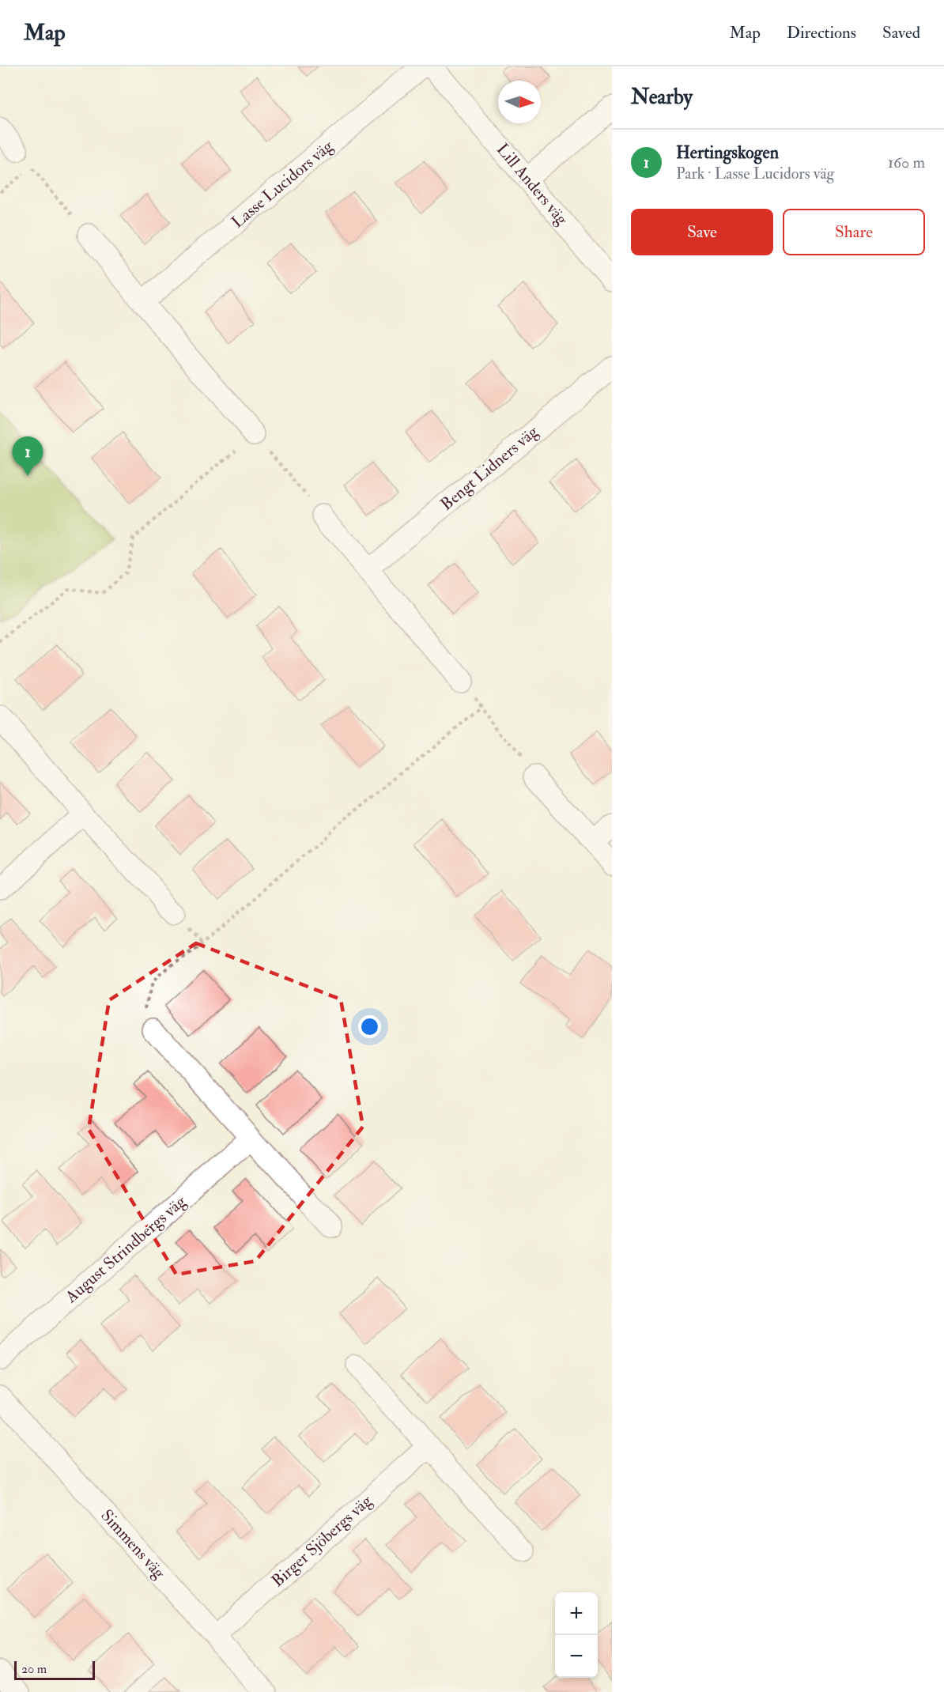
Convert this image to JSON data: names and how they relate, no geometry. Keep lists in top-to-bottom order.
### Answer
{
  "streets": {
    "street": [
      "Lasse Lucidors väg",
      "Lill Anders väg",
      "Bengt Lidners väg",
      "August Strindbergs väg",
      "Birger Sjöbergs väg",
      "Simmens väg"
    ]
  },
  "crossings": [
    ["Birger Sjöbergs väg", "Simmens väg"]
  ],
  "scale_bar": "20 m",
  "north": "right",
  "page": {
    "header": "Map",
    "nav": ["Map", "Directions", "Saved"],
    "heading": "Nearby",
    "list": [
      {
        "mark": "1",
        "name": "Hertingskogen",
        "note": "Park · Lasse Lucidors väg",
        "value": "160 m"
      }
    ],
    "buttons": ["Save", "Share"],
    "pins": "1",
    "map_buttons": ["+", "−"],
    "scale": "20 m"
  }
}
